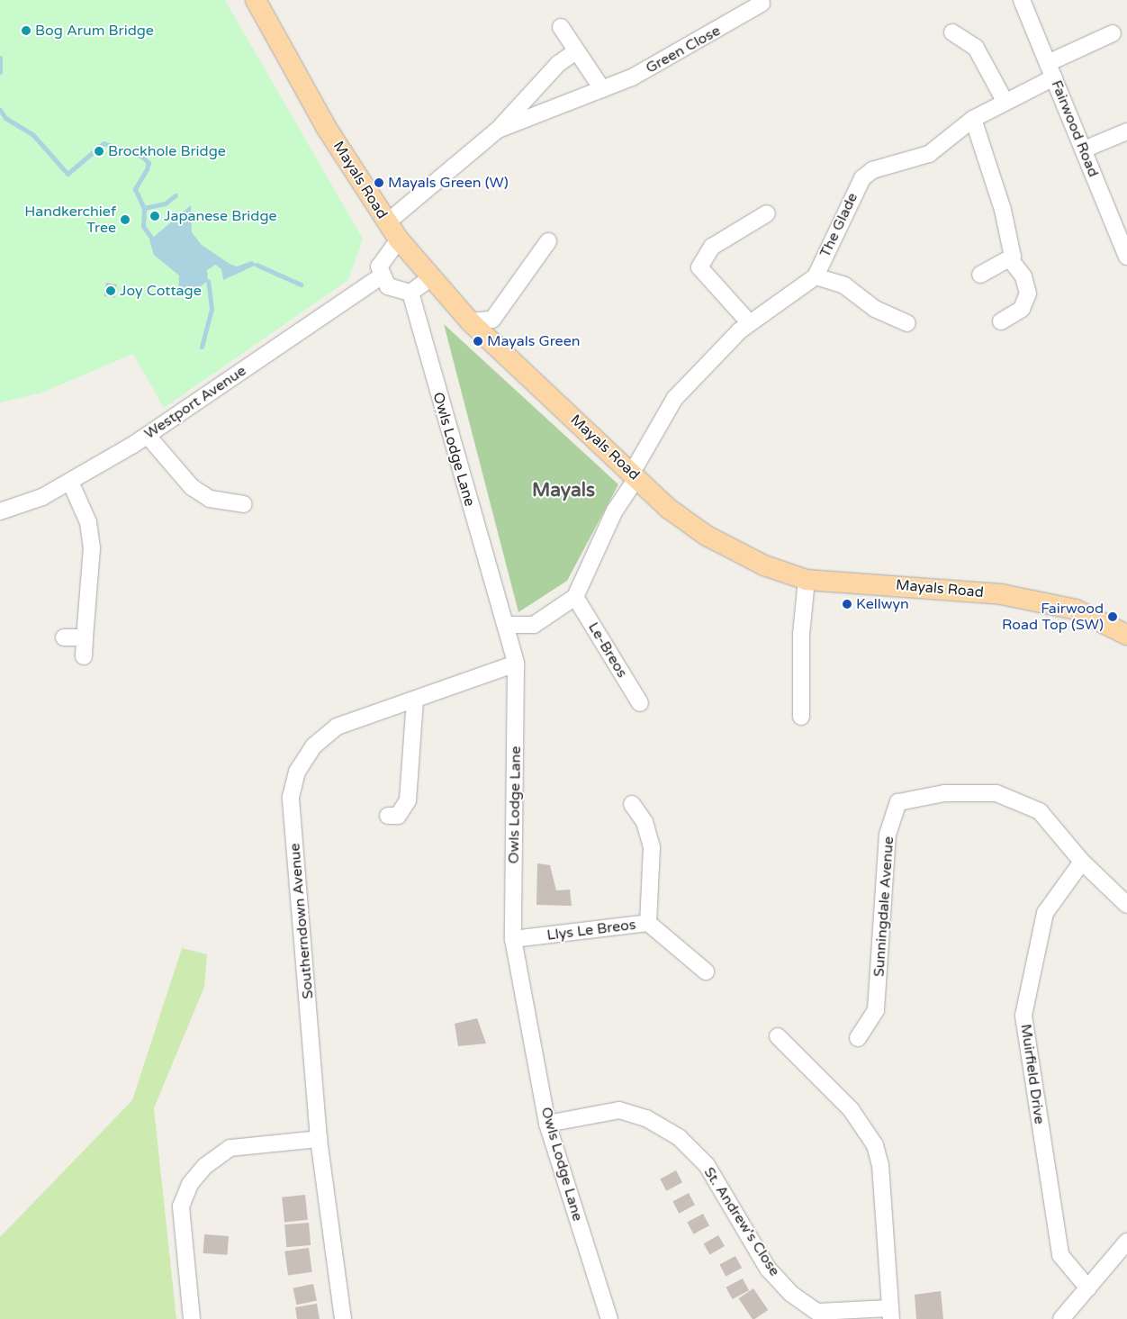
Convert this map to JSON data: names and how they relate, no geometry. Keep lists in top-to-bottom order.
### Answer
{
  "streets": {
    "main road": ["Mayals Road"],
    "street": [
      "Green Close",
      "Fairwood Road",
      "The Glade",
      "Westport Avenue",
      "Owls Lodge Lane",
      "Le-Breos",
      "Sunningdale Avenue",
      "Southerndown Avenue",
      "Llys Le Breos",
      "Muirfield Drive",
      "St. Andrew's Close"
    ]
  },
  "crossings": [
    ["Green Close", "Mayals Road"],
    ["Fairwood Road", "The Glade"],
    ["Owls Lodge Lane", "Southerndown Avenue"],
    ["Owls Lodge Lane", "Llys Le Breos"],
    ["Owls Lodge Lane", "St. Andrew's Close"],
    ["Sunningdale Avenue", "Muirfield Drive"]
  ],
  "districts": ["Mayals"],
  "places": [
    "Bog Arum Bridge",
    "Brockhole Bridge",
    "Mayals Green (W)",
    "Japanese Bridge",
    "Handkerchief Tree",
    "Joy Cottage",
    "Mayals Green",
    "Kellwyn",
    "Fairwood Road Top (SW)"
  ]
}
